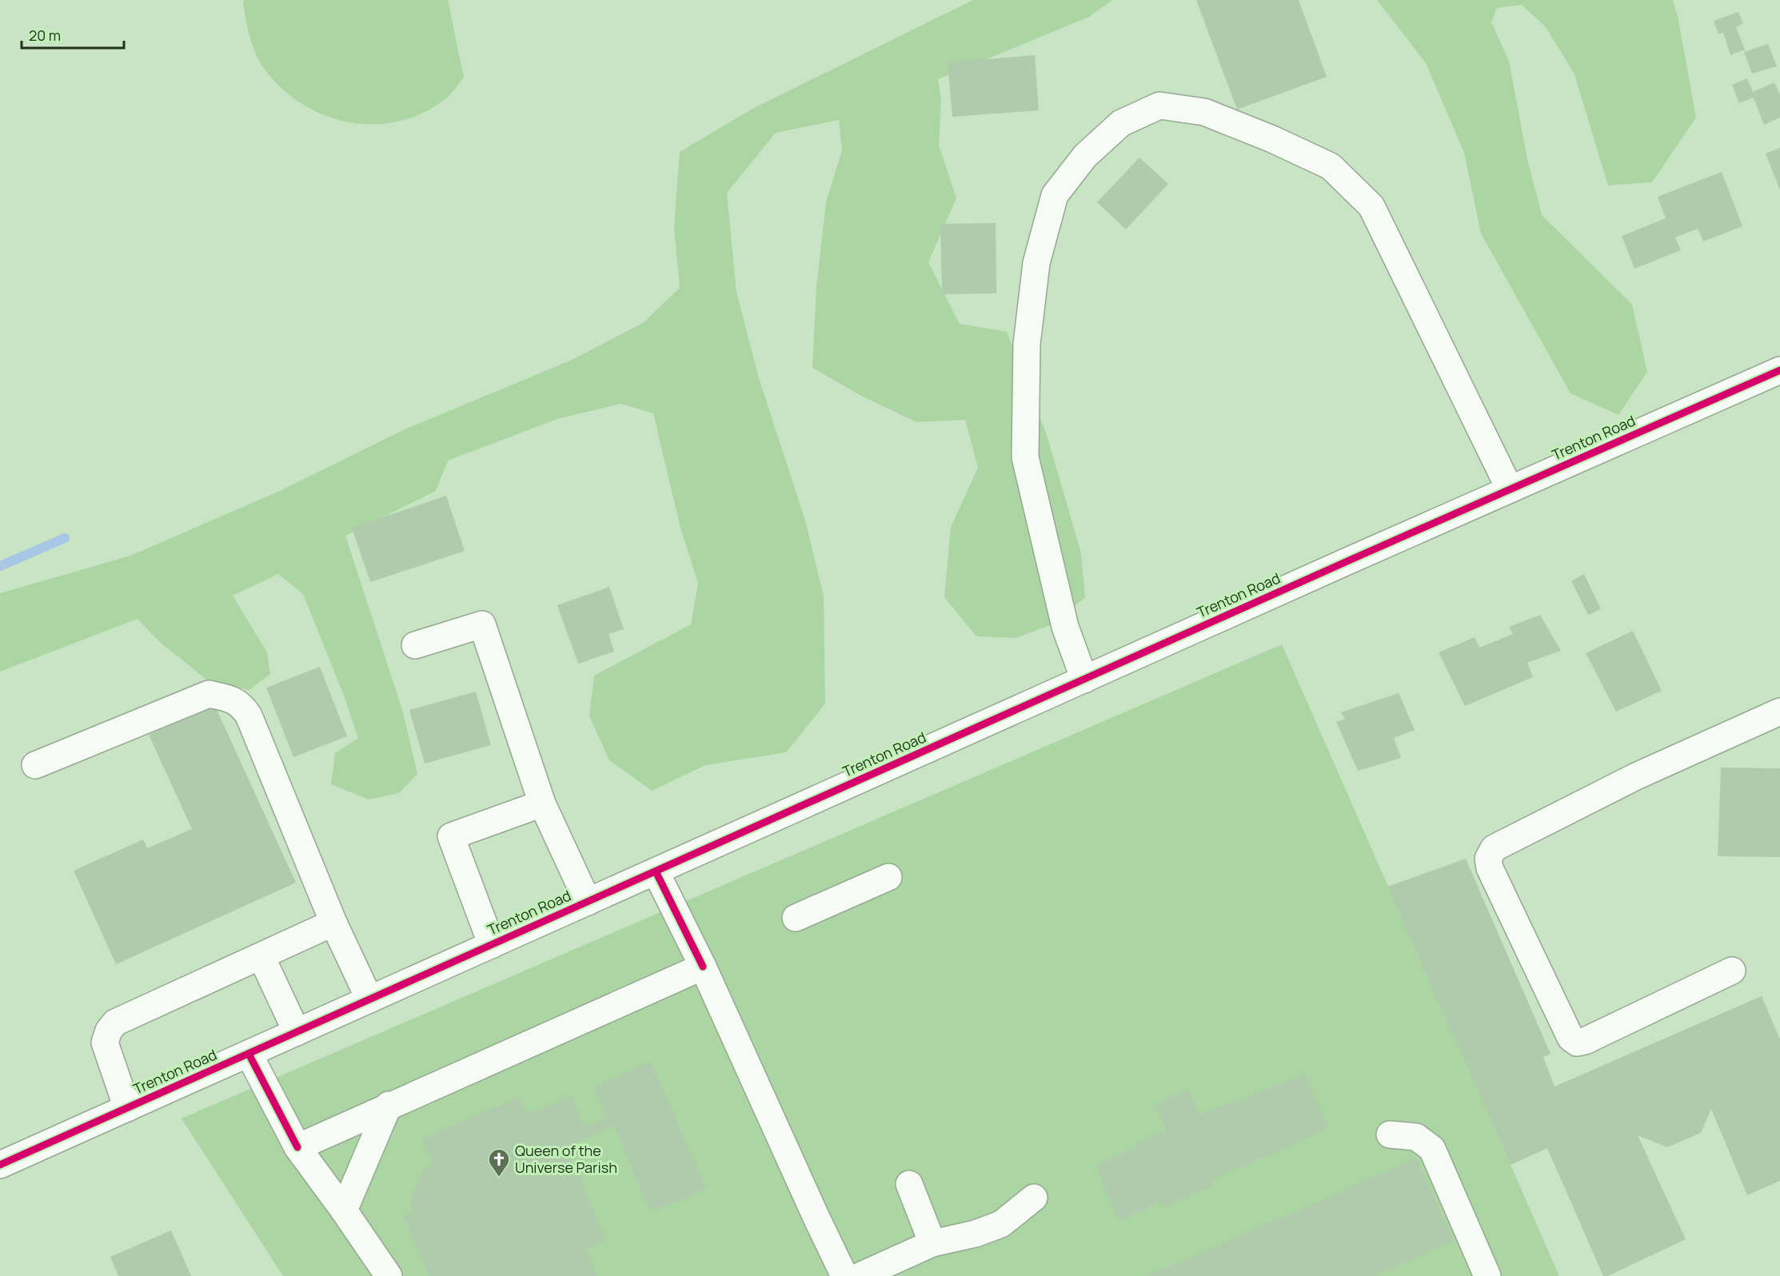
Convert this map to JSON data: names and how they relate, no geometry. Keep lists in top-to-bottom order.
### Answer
{
  "streets": {
    "main road": ["Trenton Road"]
  },
  "places": {
    "church": ["Queen of the Universe Parish"]
  },
  "scale_bar": "20 m"
}
